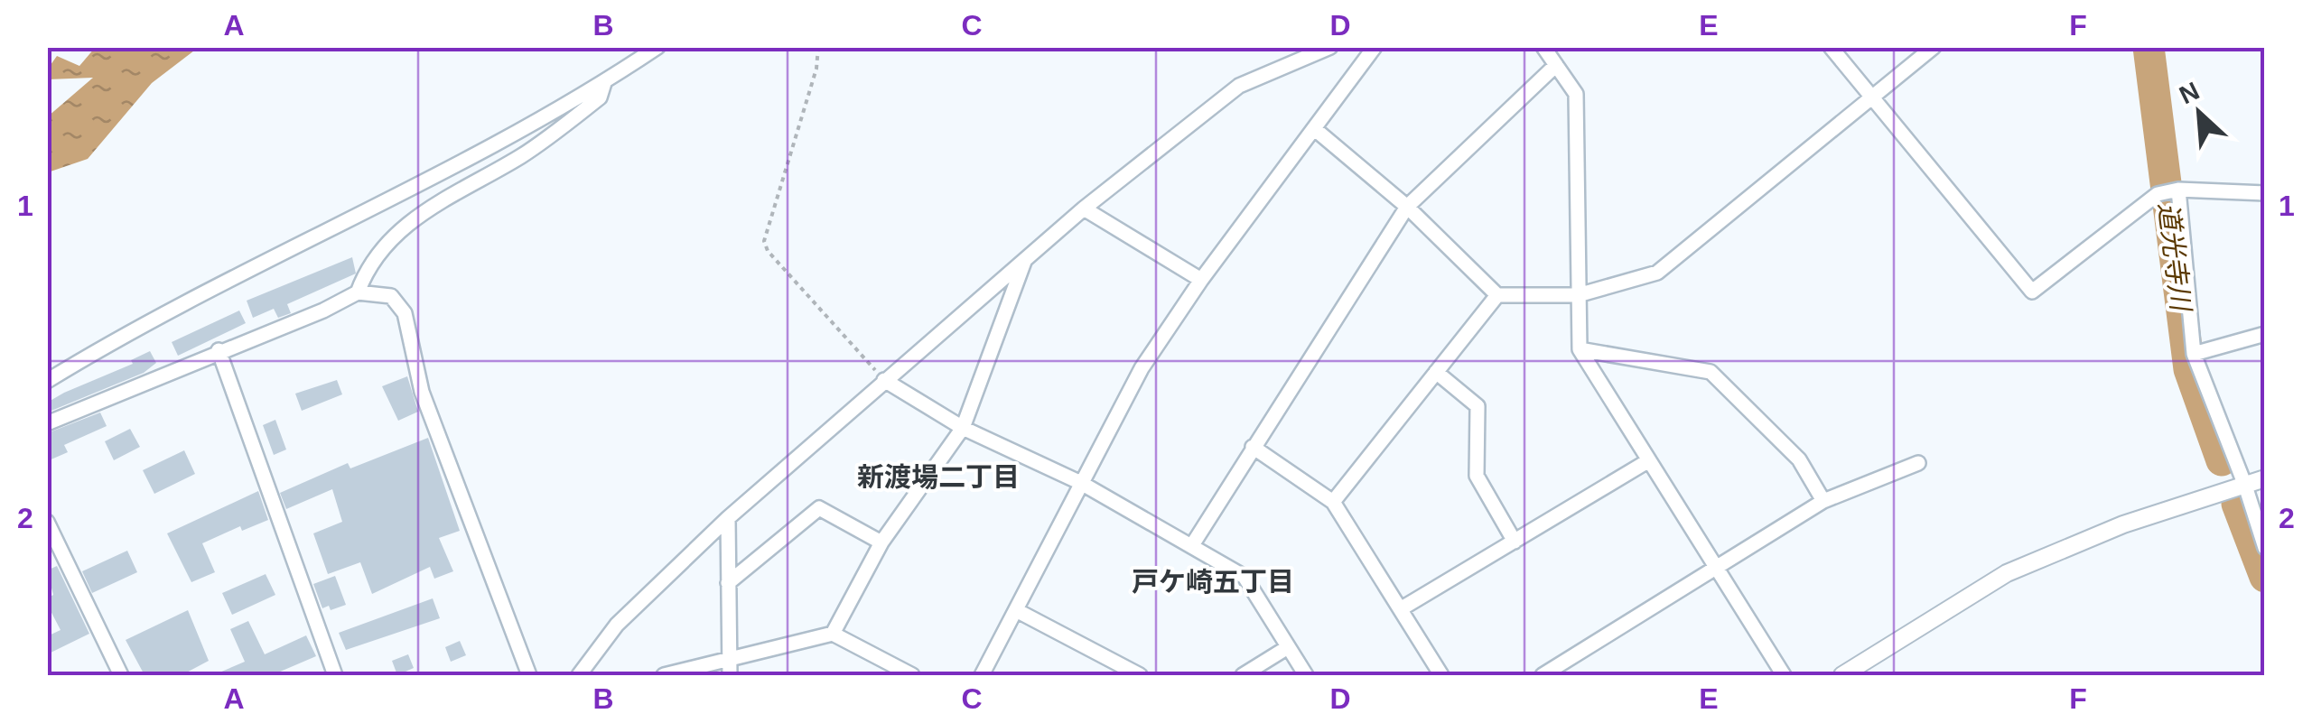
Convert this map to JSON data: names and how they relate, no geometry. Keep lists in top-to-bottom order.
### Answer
{
  "districts": ["新渡場二丁目", "戸ケ崎五丁目"],
  "water": ["道光寺川"],
  "north": "top left",
  "grid": {
    "columns": [
      "A",
      "B",
      "C",
      "D",
      "E",
      "F"
    ],
    "rows": ["1", "2"]
  }
}
